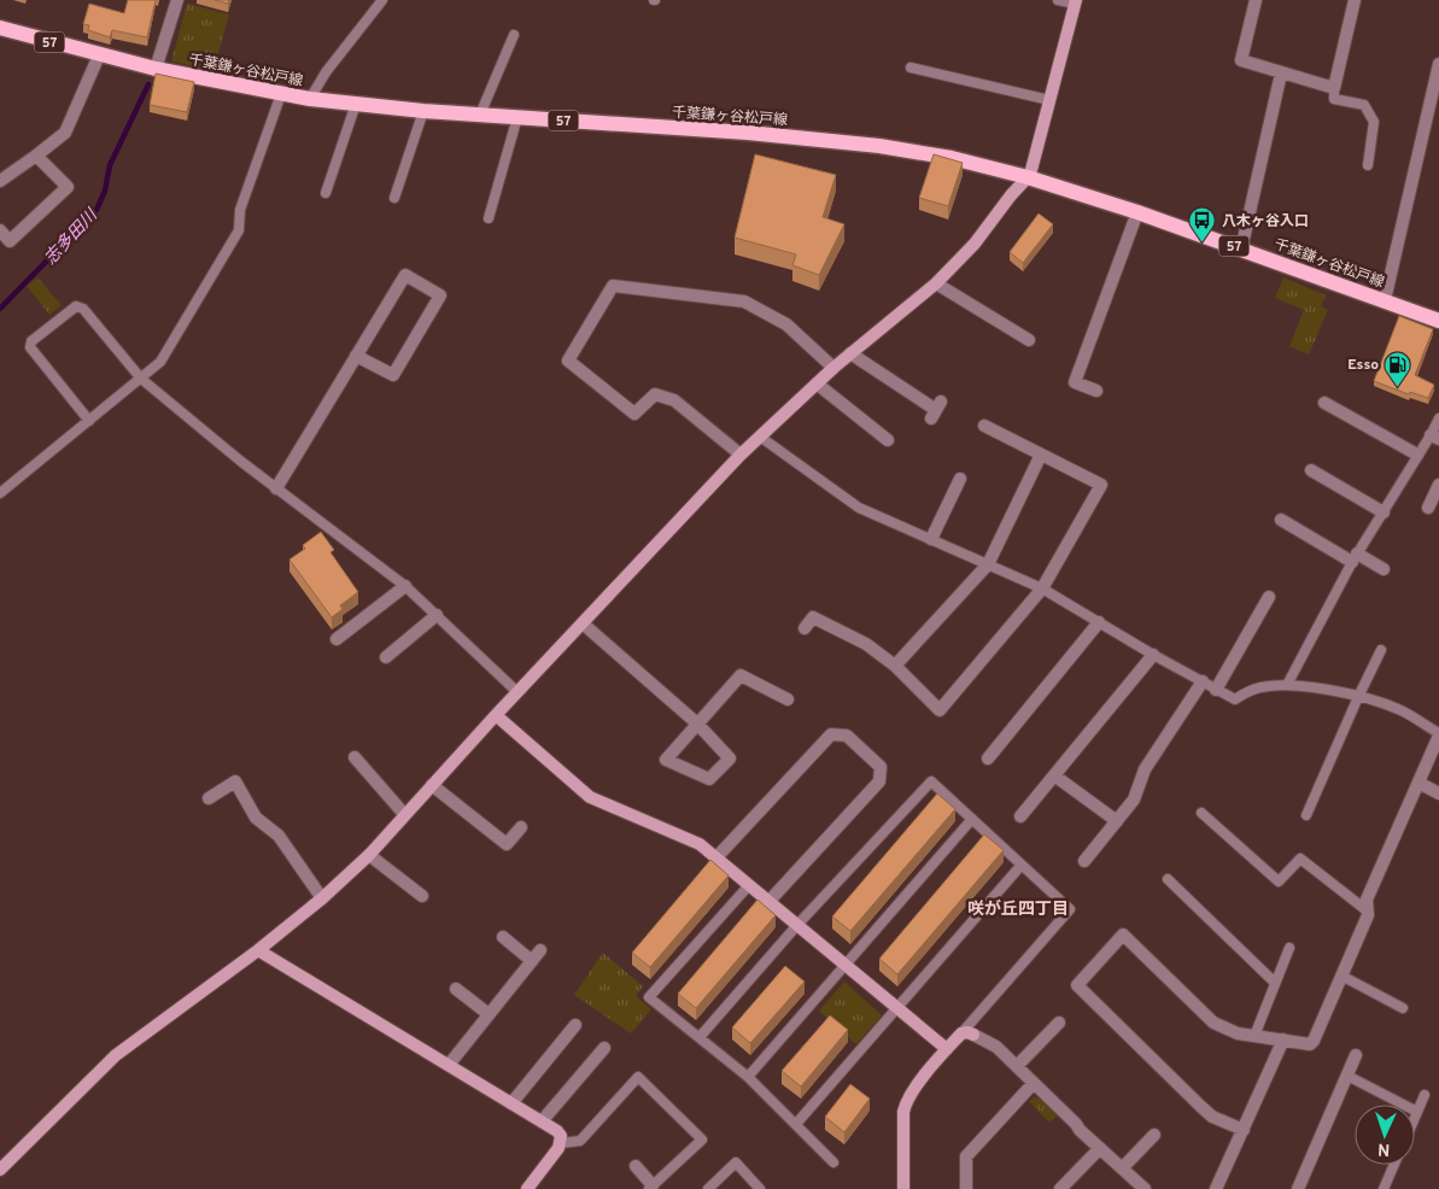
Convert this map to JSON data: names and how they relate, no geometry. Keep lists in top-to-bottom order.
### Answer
{
  "streets": {
    "main road": ["57", "千葉鎌ヶ谷松戸線"]
  },
  "districts": ["咲が丘四丁目"],
  "water": ["志多田川"],
  "places": {
    "bus stop": ["八木ヶ谷入口"],
    "fuel station": ["Esso"]
  },
  "north": "bottom"
}
